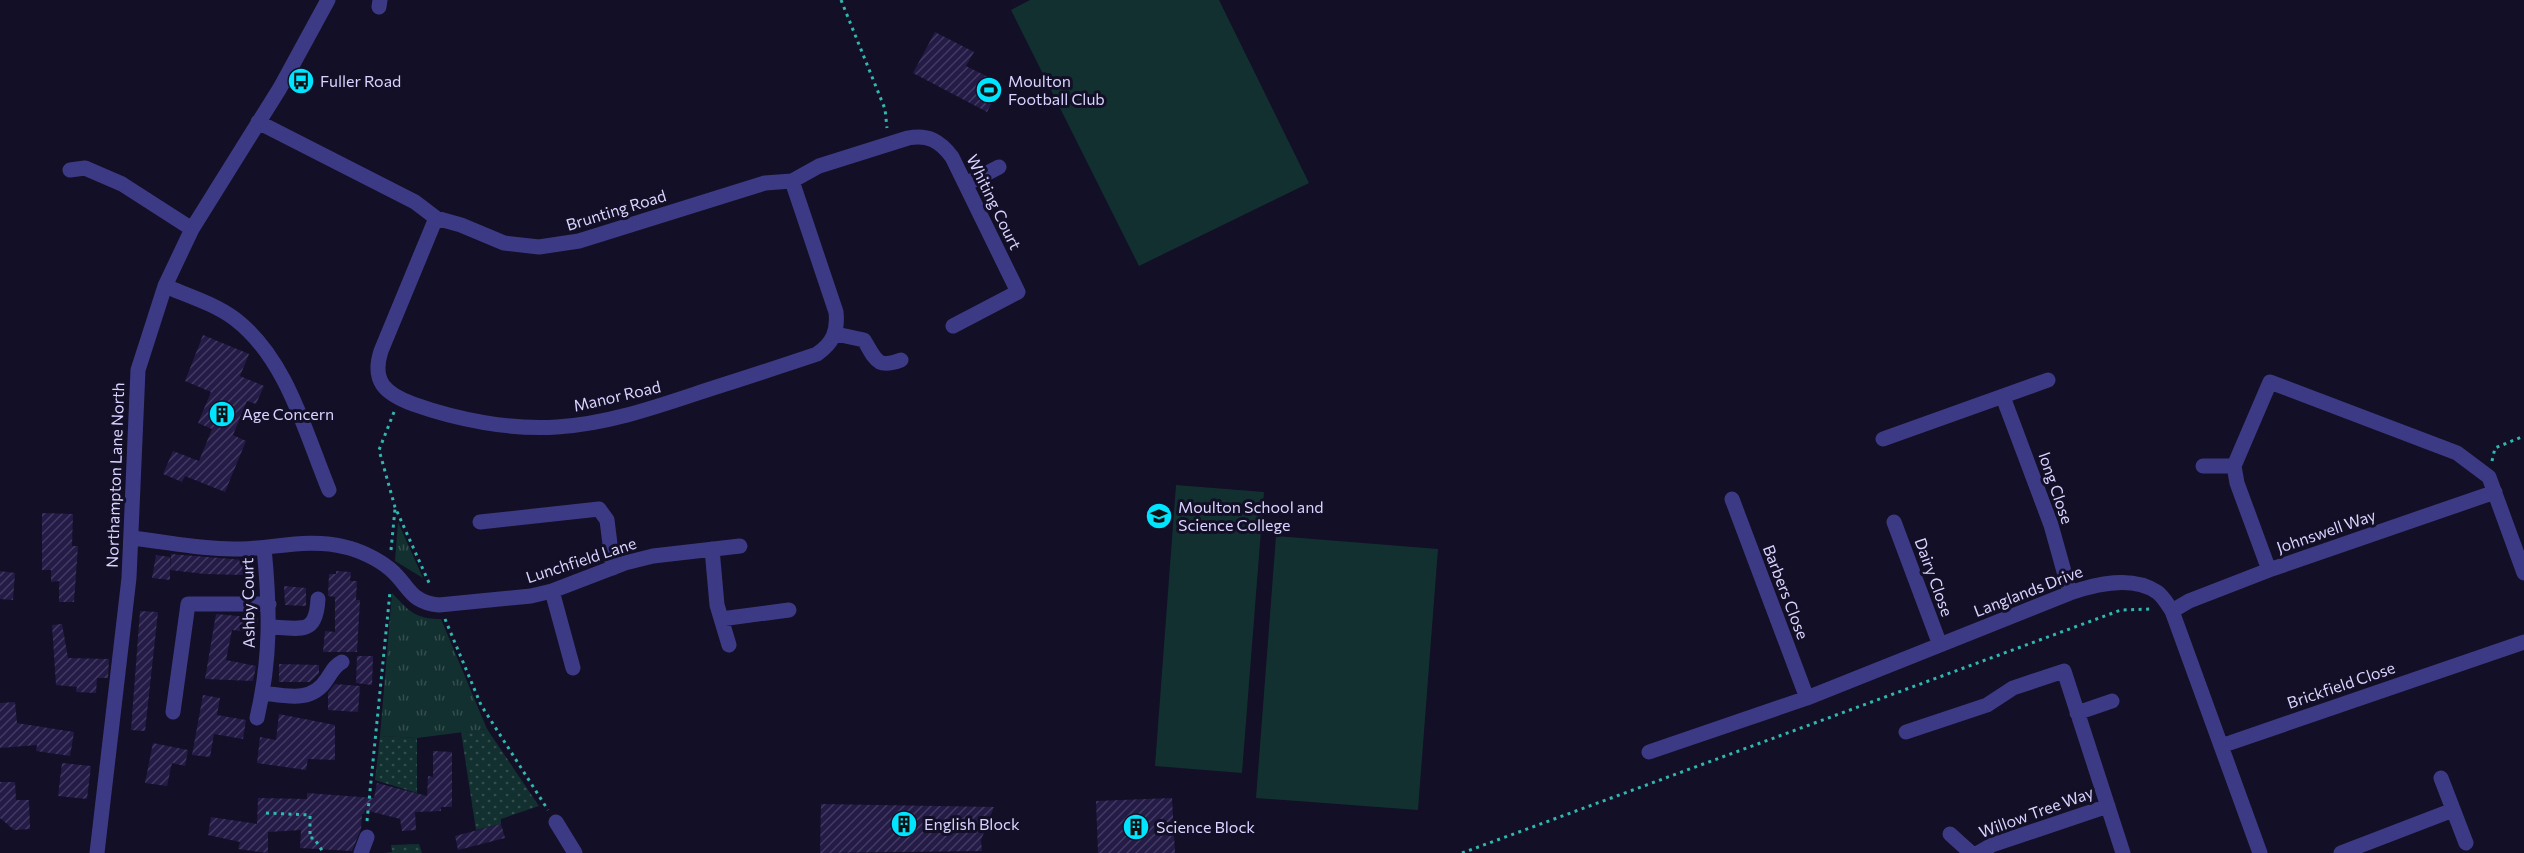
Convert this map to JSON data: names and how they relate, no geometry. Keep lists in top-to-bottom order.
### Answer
{
  "streets": {
    "street": [
      "Whiting Court",
      "Brunting Road",
      "Manor Road",
      "Northampton Lane North",
      "long Close",
      "Johnswell Way",
      "Lunchfield Lane",
      "Dairy Close",
      "Langlands Drive",
      "Barbers Close",
      "Ashby Court",
      "Brickfield Close",
      "Willow Tree Way"
    ]
  },
  "crossings": [
    ["Whiting Court", "Brunting Road"],
    ["Brunting Road", "Manor Road"],
    ["Brunting Road", "Northampton Lane North"],
    ["Northampton Lane North", "Lunchfield Lane"],
    ["long Close", "Langlands Drive"],
    ["Johnswell Way", "Langlands Drive"],
    ["Lunchfield Lane", "Ashby Court"],
    ["Dairy Close", "Langlands Drive"],
    ["Langlands Drive", "Barbers Close"],
    ["Langlands Drive", "Brickfield Close"]
  ],
  "places": {
    "bus stop": ["Fuller Road"],
    "sports": ["Moulton Football Club"],
    "building": ["Age Concern", "English Block", "Science Block"],
    "school or university": ["Moulton School and Science College"]
  }
}
